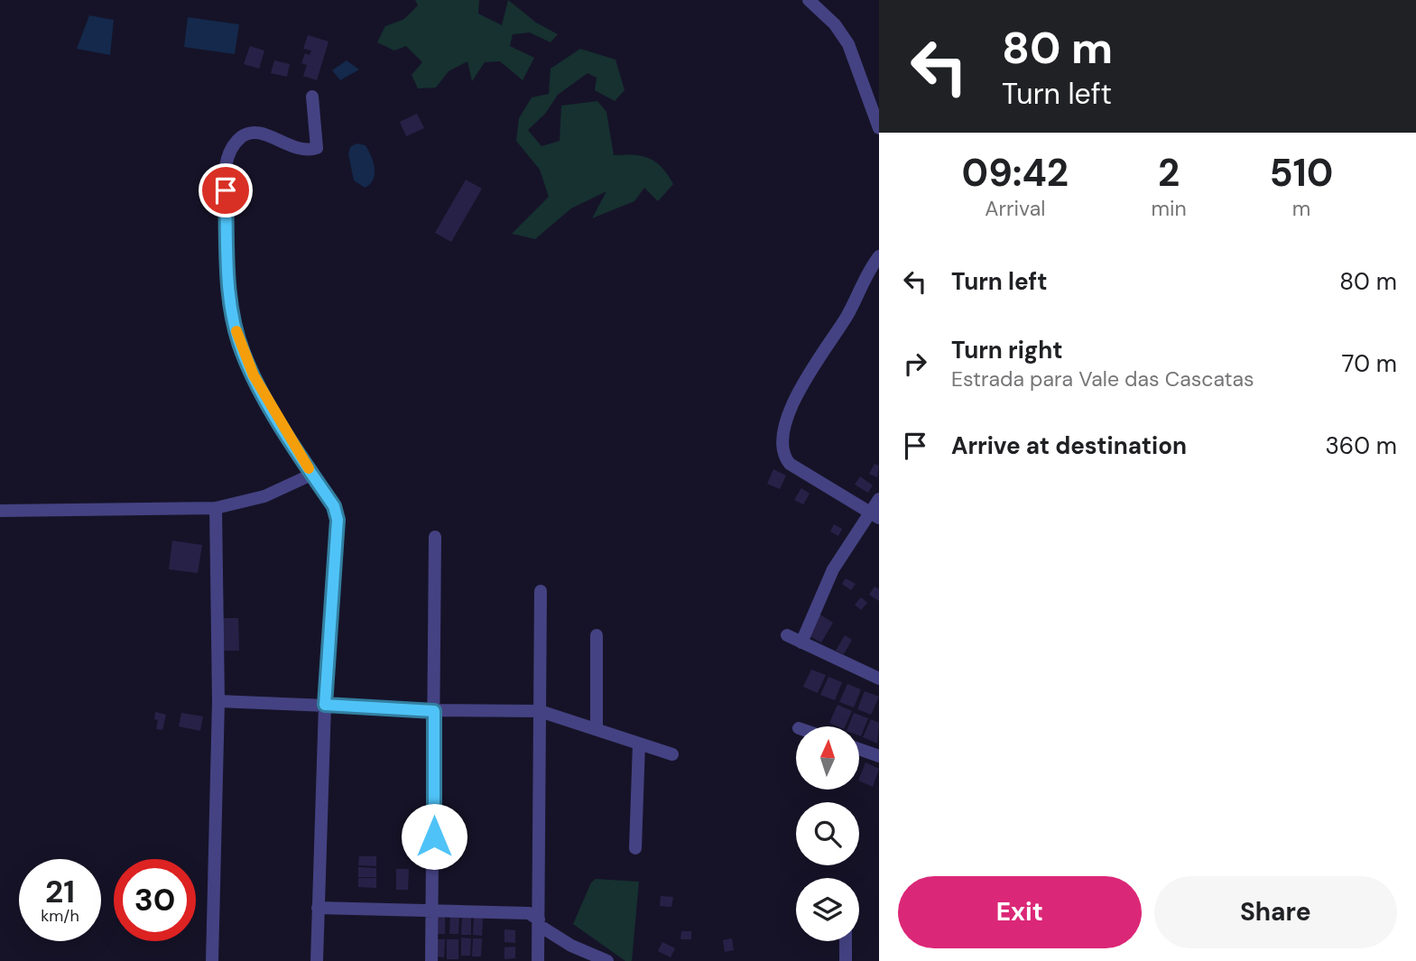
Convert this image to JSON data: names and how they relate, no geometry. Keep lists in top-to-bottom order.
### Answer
{
  "north": "top",
  "page": {
    "turn": ["80 m", "Turn left"],
    "eta": [
      "09:42",
      "Arrival",
      "2",
      "min",
      "510",
      "m"
    ],
    "list": [
      {
        "name": "Turn left",
        "value": "80 m"
      },
      {
        "name": "Turn right",
        "note": "Estrada para Vale das Cascatas",
        "value": "70 m"
      },
      {
        "name": "Arrive at destination",
        "value": "360 m"
      }
    ],
    "speed": "21 km/h",
    "limit": "30",
    "buttons": ["Exit", "Share"]
  }
}
